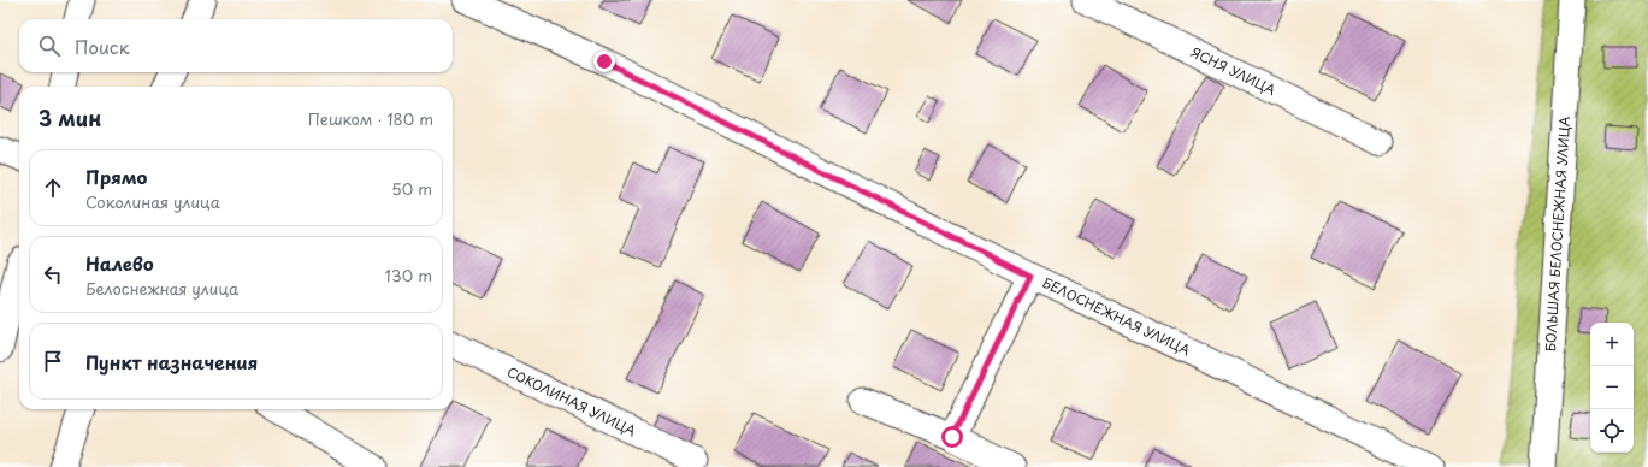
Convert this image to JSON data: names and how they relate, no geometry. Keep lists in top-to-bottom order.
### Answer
{
  "streets": {
    "street": [
      "ЯСНЯ УЛИЦА",
      "БОЛЬШАЯ БЕЛОСНЕЖНАЯ УЛИЦА",
      "БЕЛОСНЕЖНАЯ УЛИЦА",
      "СОКОЛИНАЯ УЛИЦА"
    ]
  },
  "page": {
    "search": "Поиск",
    "heading": ["3 мин", "Пешком · 180 m"],
    "list": [
      ["Прямо", "Соколиная улица", "50 m"],
      ["Налево", "Белоснежная улица", "130 m"],
      "Пункт назначения"
    ],
    "map_buttons": ["+", "−"]
  }
}
